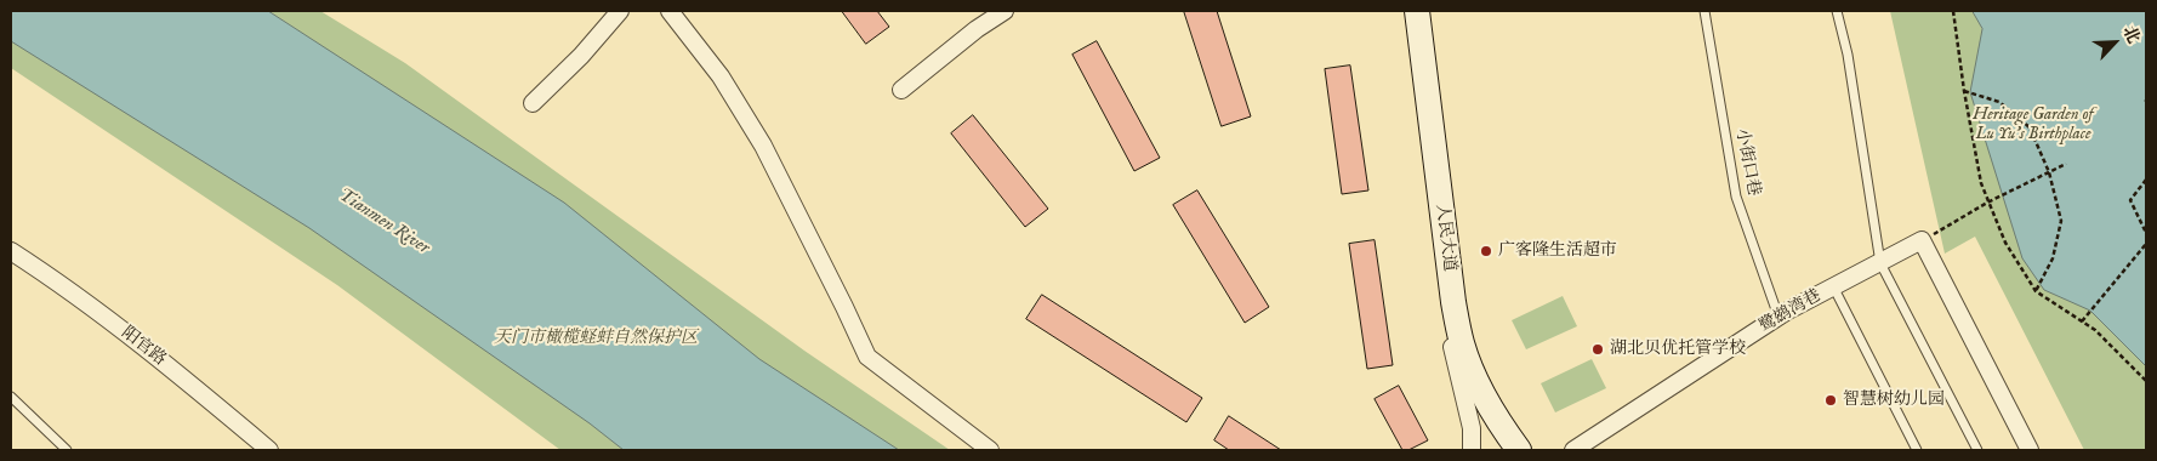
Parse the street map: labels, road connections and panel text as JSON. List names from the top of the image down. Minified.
{"streets":{"main road":["人民大道"],"street":["鹭鹚湾巷","阳官路"],"lane":["小街口巷"]},"crossings":[["小街口巷","鹭鹚湾巷"]],"water":["Tianmen River"],"parks":["Heritage Garden of Lu Yu’s Birthplace","天门市橄榄蛏蚌自然保护区"],"places":["广客隆生活超市","湖北贝优托管学校","智慧树幼儿园"],"north":"top right"}
